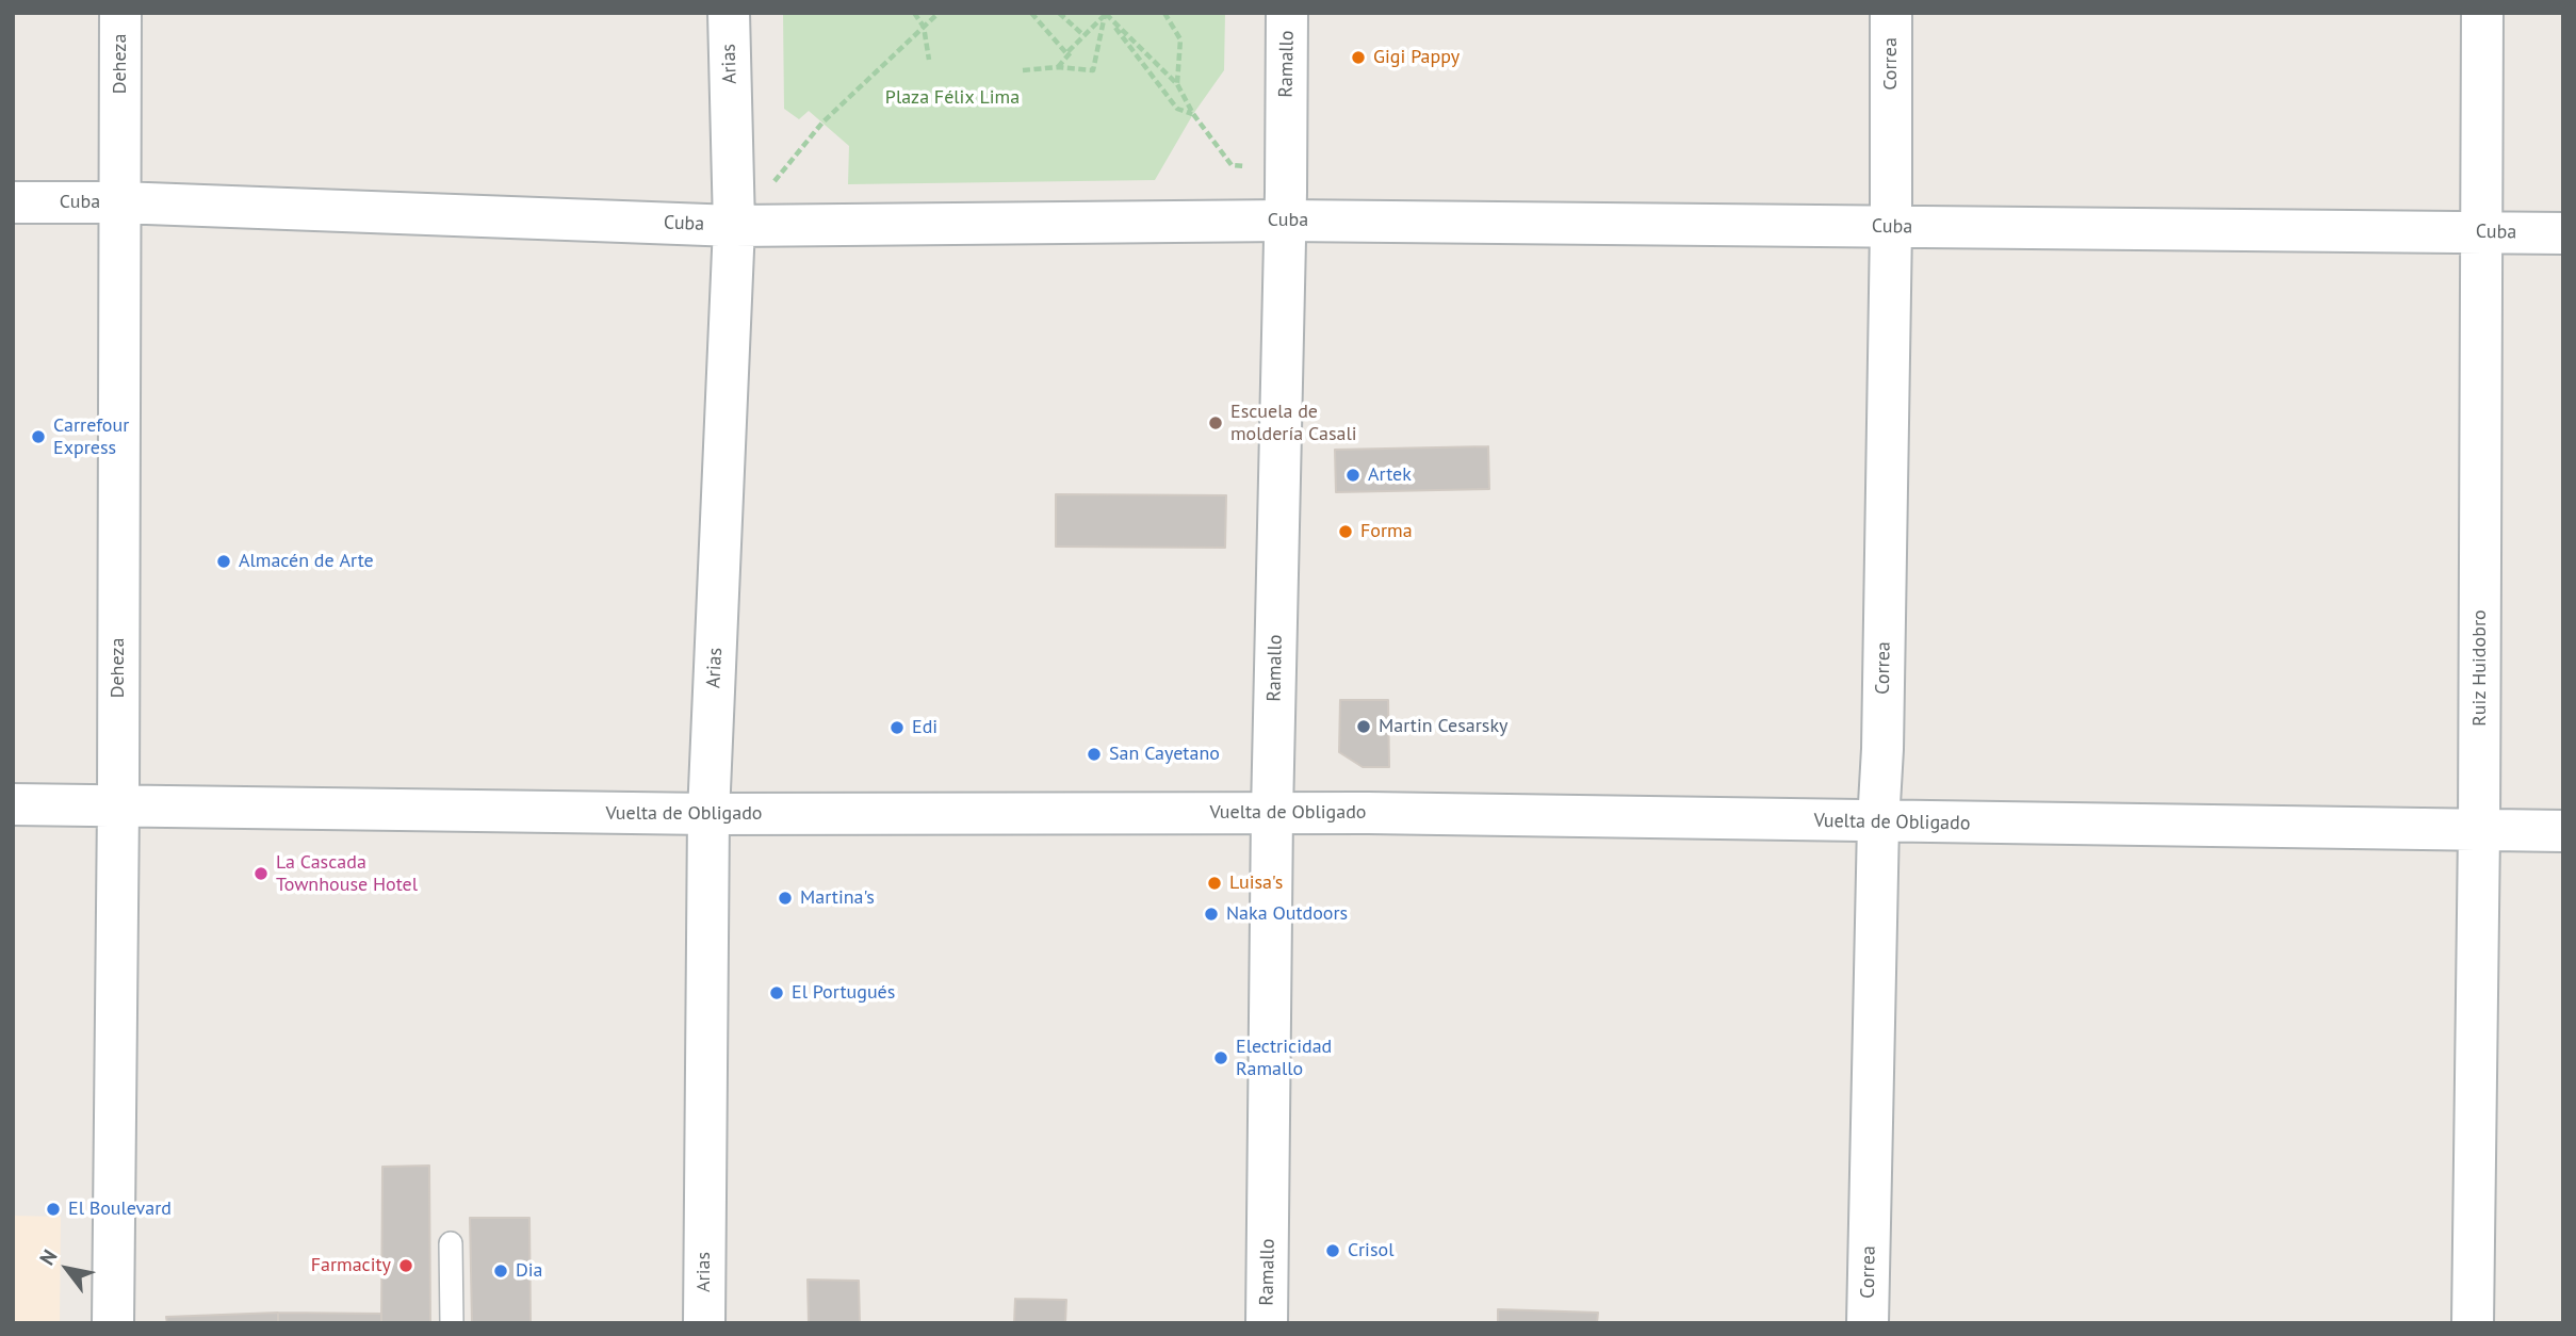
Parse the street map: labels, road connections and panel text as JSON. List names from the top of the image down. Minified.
{"streets":{"street":["Deheza","Arias","Ramallo","Correa","Cuba","Ruiz Huidobro","Vuelta de Obligado"]},"crossings":[["Deheza","Cuba"],["Deheza","Vuelta de Obligado"],["Arias","Cuba"],["Arias","Vuelta de Obligado"],["Ramallo","Cuba"],["Ramallo","Vuelta de Obligado"],["Correa","Cuba"],["Correa","Vuelta de Obligado"],["Cuba","Ruiz Huidobro"],["Ruiz Huidobro","Vuelta de Obligado"]],"parks":["Plaza Félix Lima"],"places":["Gigi Pappy","Escuela de moldería Casali","Carrefour Express","Artek","Forma","Almacén de Arte","Martin Cesarsky","Edi","San Cayetano","La Cascada Townhouse Hotel","Luisa's","Martina's","Naka Outdoors","El Portugués","Electricidad Ramallo","El Boulevard","Crisol","Farmacity","Dia"],"north":"top left"}
